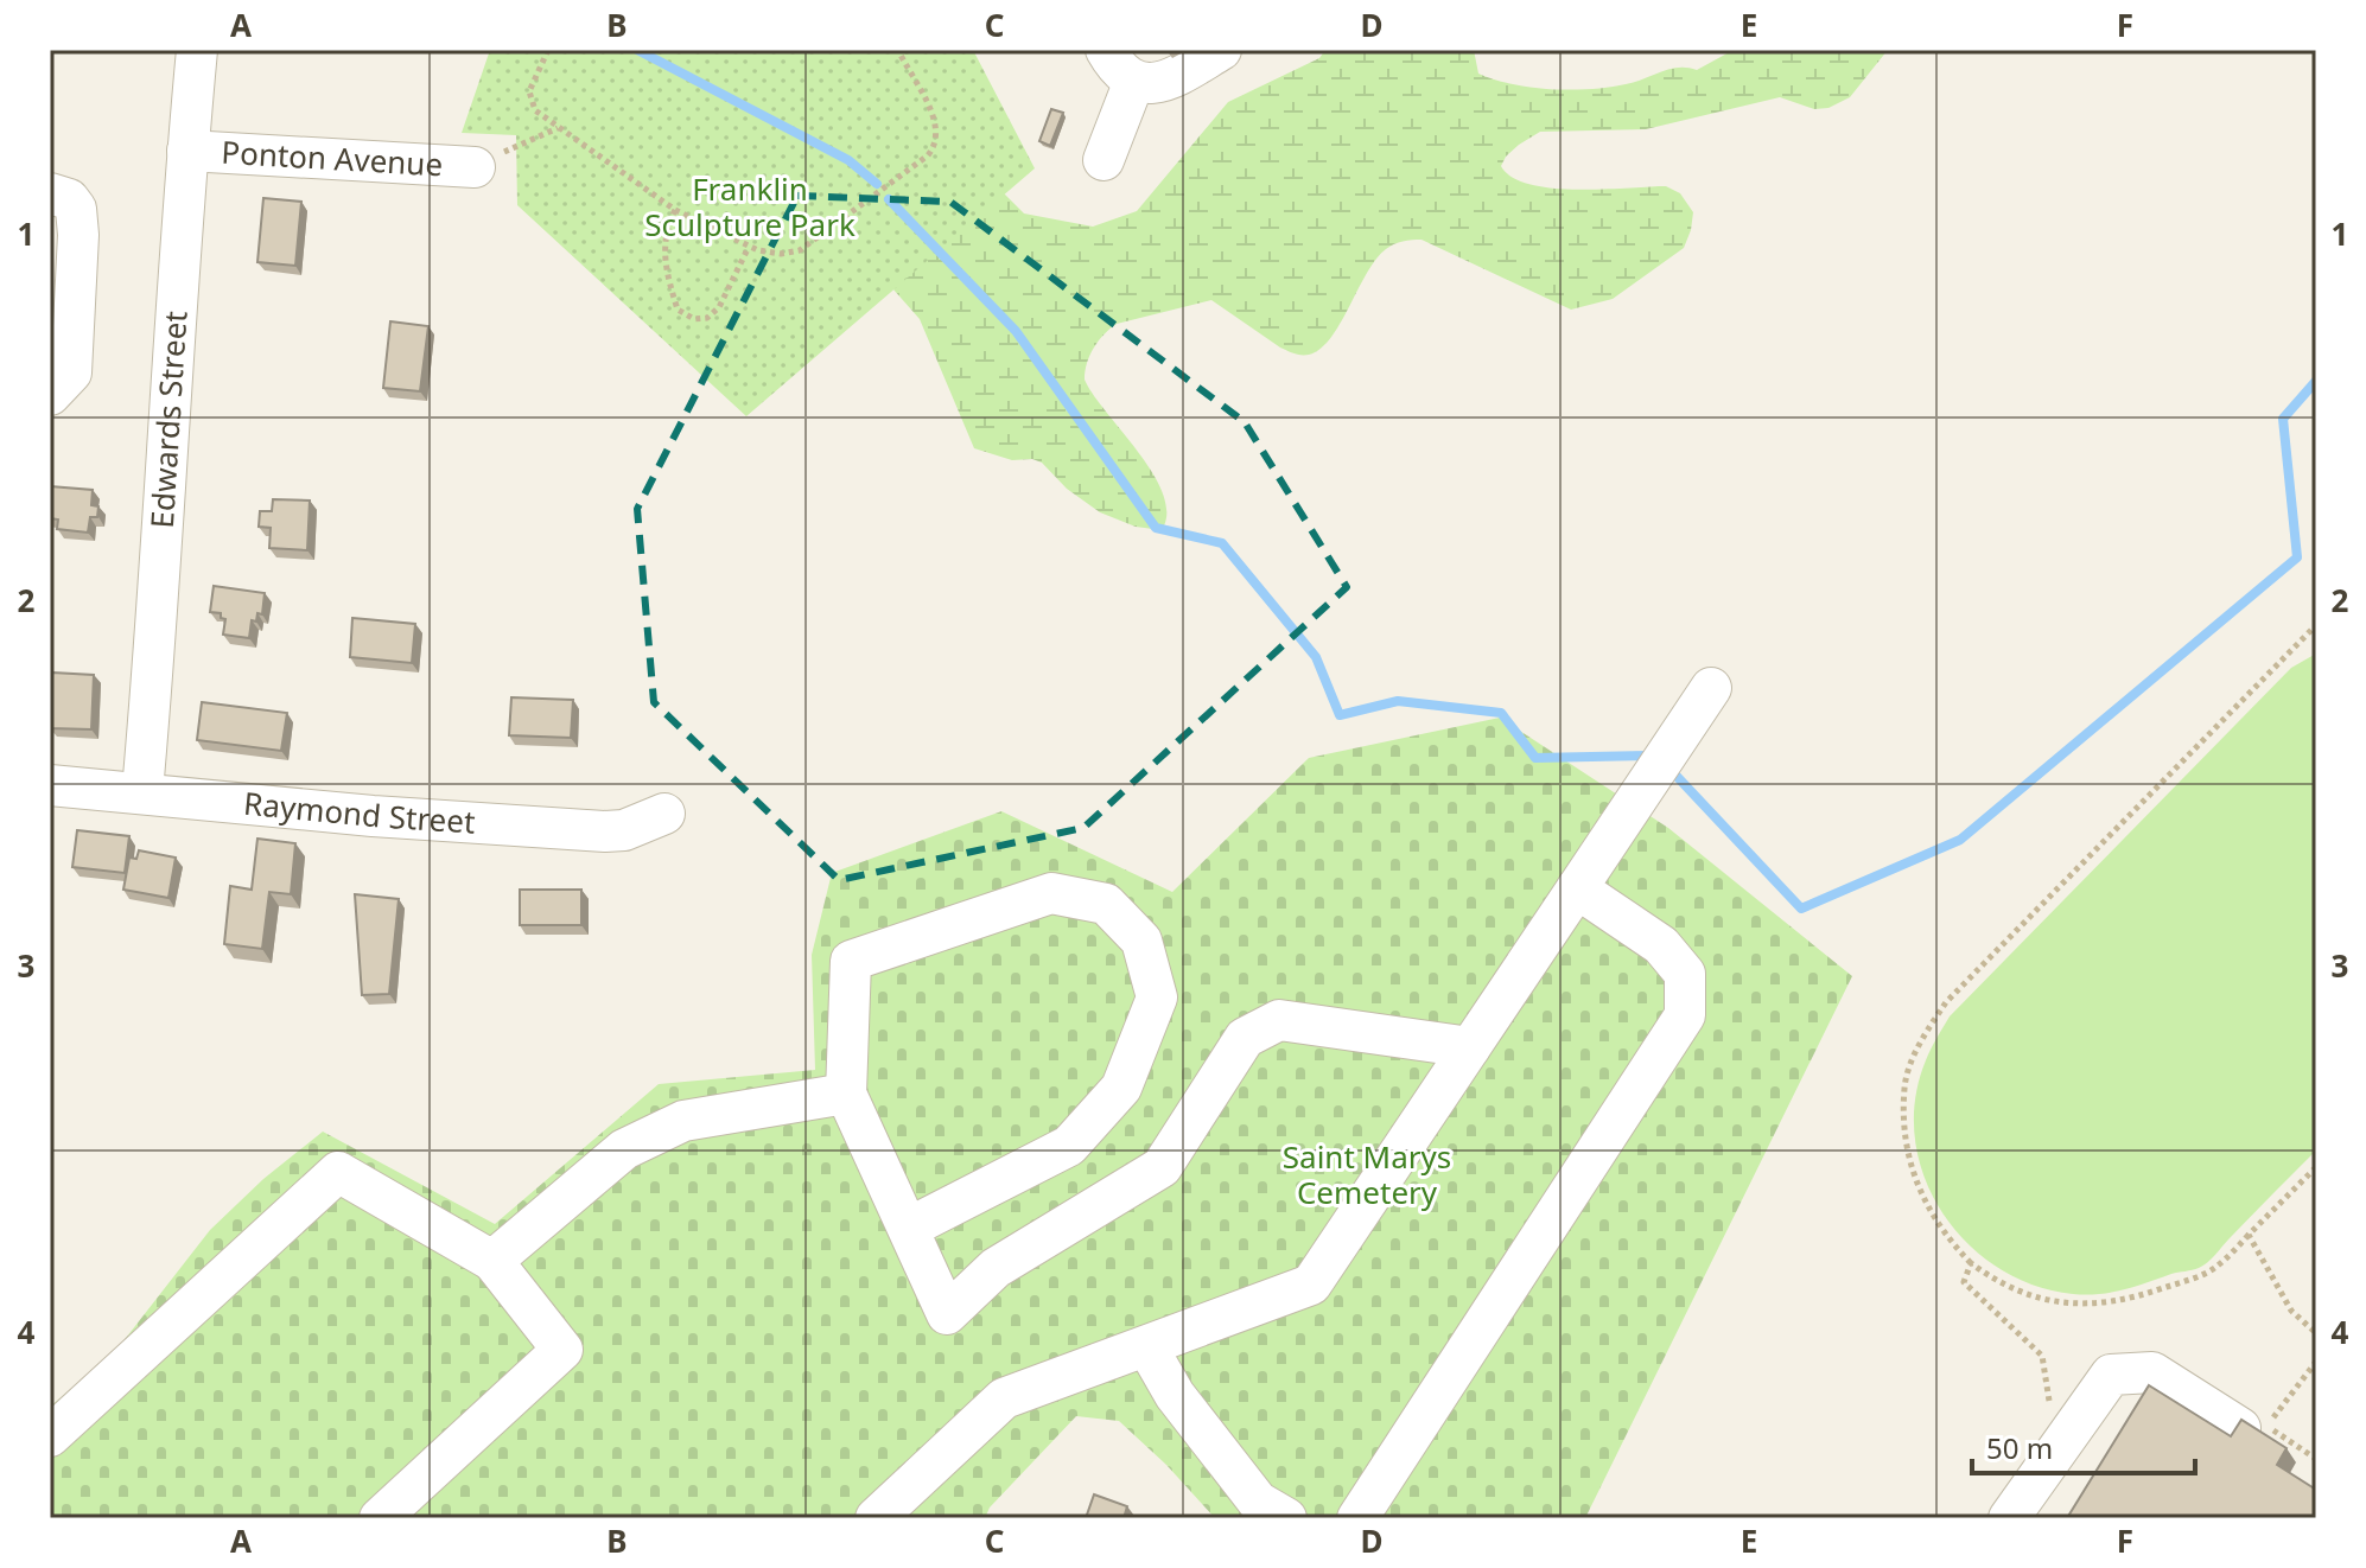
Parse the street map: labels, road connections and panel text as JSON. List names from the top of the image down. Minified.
{"streets":{"street":["Ponton Avenue","Edwards Street","Raymond Street"]},"crossings":[["Ponton Avenue","Edwards Street"],["Edwards Street","Raymond Street"]],"parks":["Franklin Sculpture Park","Saint Marys Cemetery"],"scale_bar":"50 m","grid":{"columns":["A","B","C","D","E","F"],"rows":["1","2","3","4"]}}
